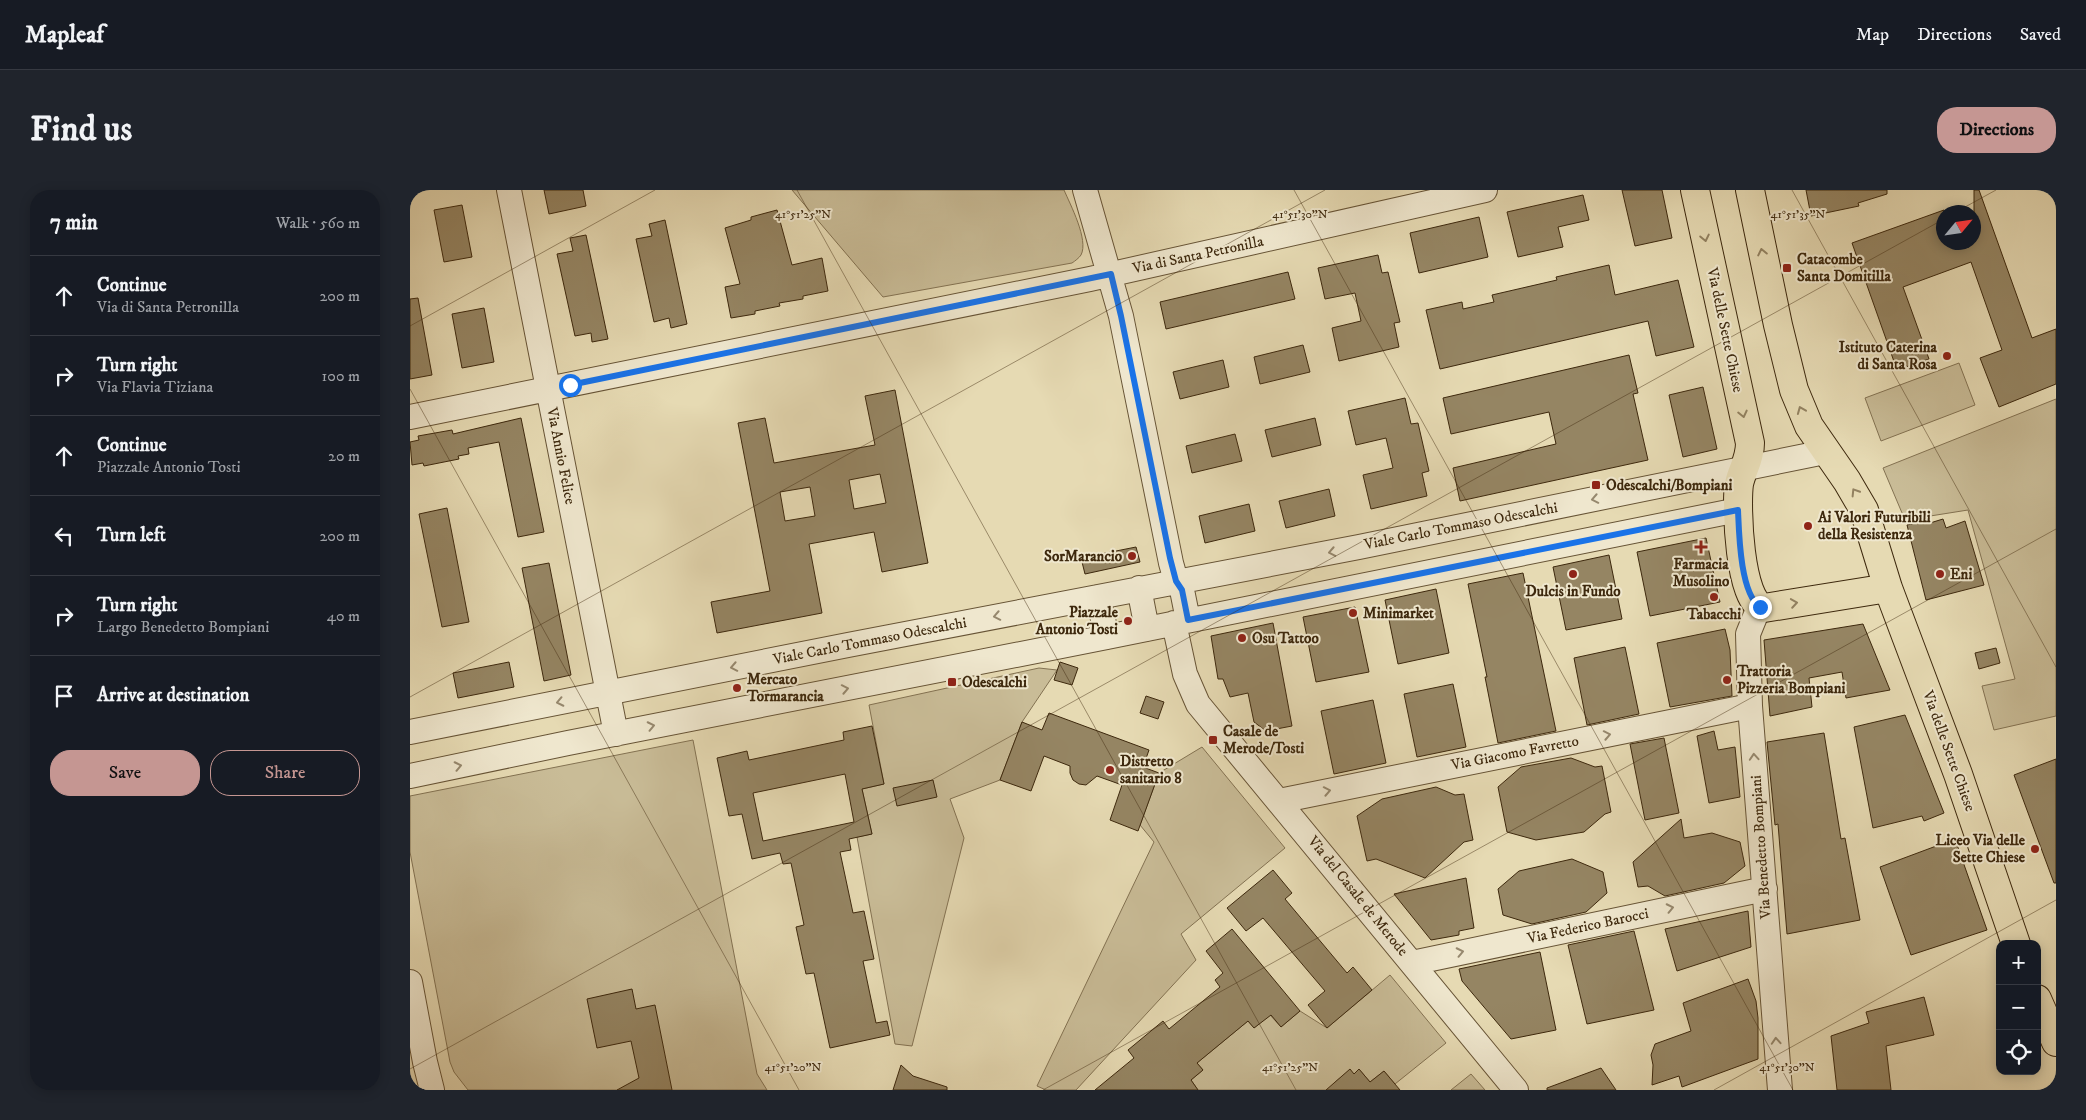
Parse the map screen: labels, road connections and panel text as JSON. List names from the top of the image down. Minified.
{"streets":{"main road":["Via delle Sette Chiese"],"street":["Via di Santa Petronilla","Via Annio Felice","Viale Carlo Tommaso Odescalchi","Via Giacomo Favretto","Via Benedetto Bompiani","Via del Casale de Merode","Via Federico Barocci"]},"crossings":[["Via di Santa Petronilla","Via Annio Felice"],["Via delle Sette Chiese","Viale Carlo Tommaso Odescalchi"],["Via delle Sette Chiese","Via Benedetto Bompiani"],["Via Annio Felice","Viale Carlo Tommaso Odescalchi"],["Via Giacomo Favretto","Via Benedetto Bompiani"],["Via Giacomo Favretto","Via del Casale de Merode"],["Via Benedetto Bompiani","Via Federico Barocci"],["Via del Casale de Merode","Via Federico Barocci"]],"one_way":["Via Benedetto Bompiani","Via Federico Barocci"],"places":{"transit":["Catacombe Santa Domitilla","Odescalchi/Bompiani","Odescalchi","Casale de Merode/Tosti"],"other":["Istituto Caterina di Santa Rosa","Ai Valori Futuribili della Resistenza","SorMarancio","Dulcis in Fundo","Eni","Tabacchi","Minimarket","Piazzale Antonio Tosti","Osu Tattoo","Trattoria Pizzeria Bompiani","Mercato Tormarancia","Distretto sanitario 8","Liceo Via delle Sette Chiese"],"health":["Farmacia Musolino"]},"north":"top right","page":{"header":"Mapleaf","nav":["Map","Directions","Saved"],"buttons":["Directions",["Save","Share"]],"title":"Find us","heading":["7 min","Walk · 560 m"],"list":[["Continue","Via di Santa Petronilla","200 m"],["Turn right","Via Flavia Tiziana","100 m"],["Continue","Piazzale Antonio Tosti","20 m"],["Turn left","200 m"],["Turn right","Largo Benedetto Bompiani","40 m"],"Arrive at destination"],"map_buttons":["+","−"]},"coordinates":["41°51'25\"N","41°51'30\"N","41°51'35\"N","41°51'20\"N"]}
